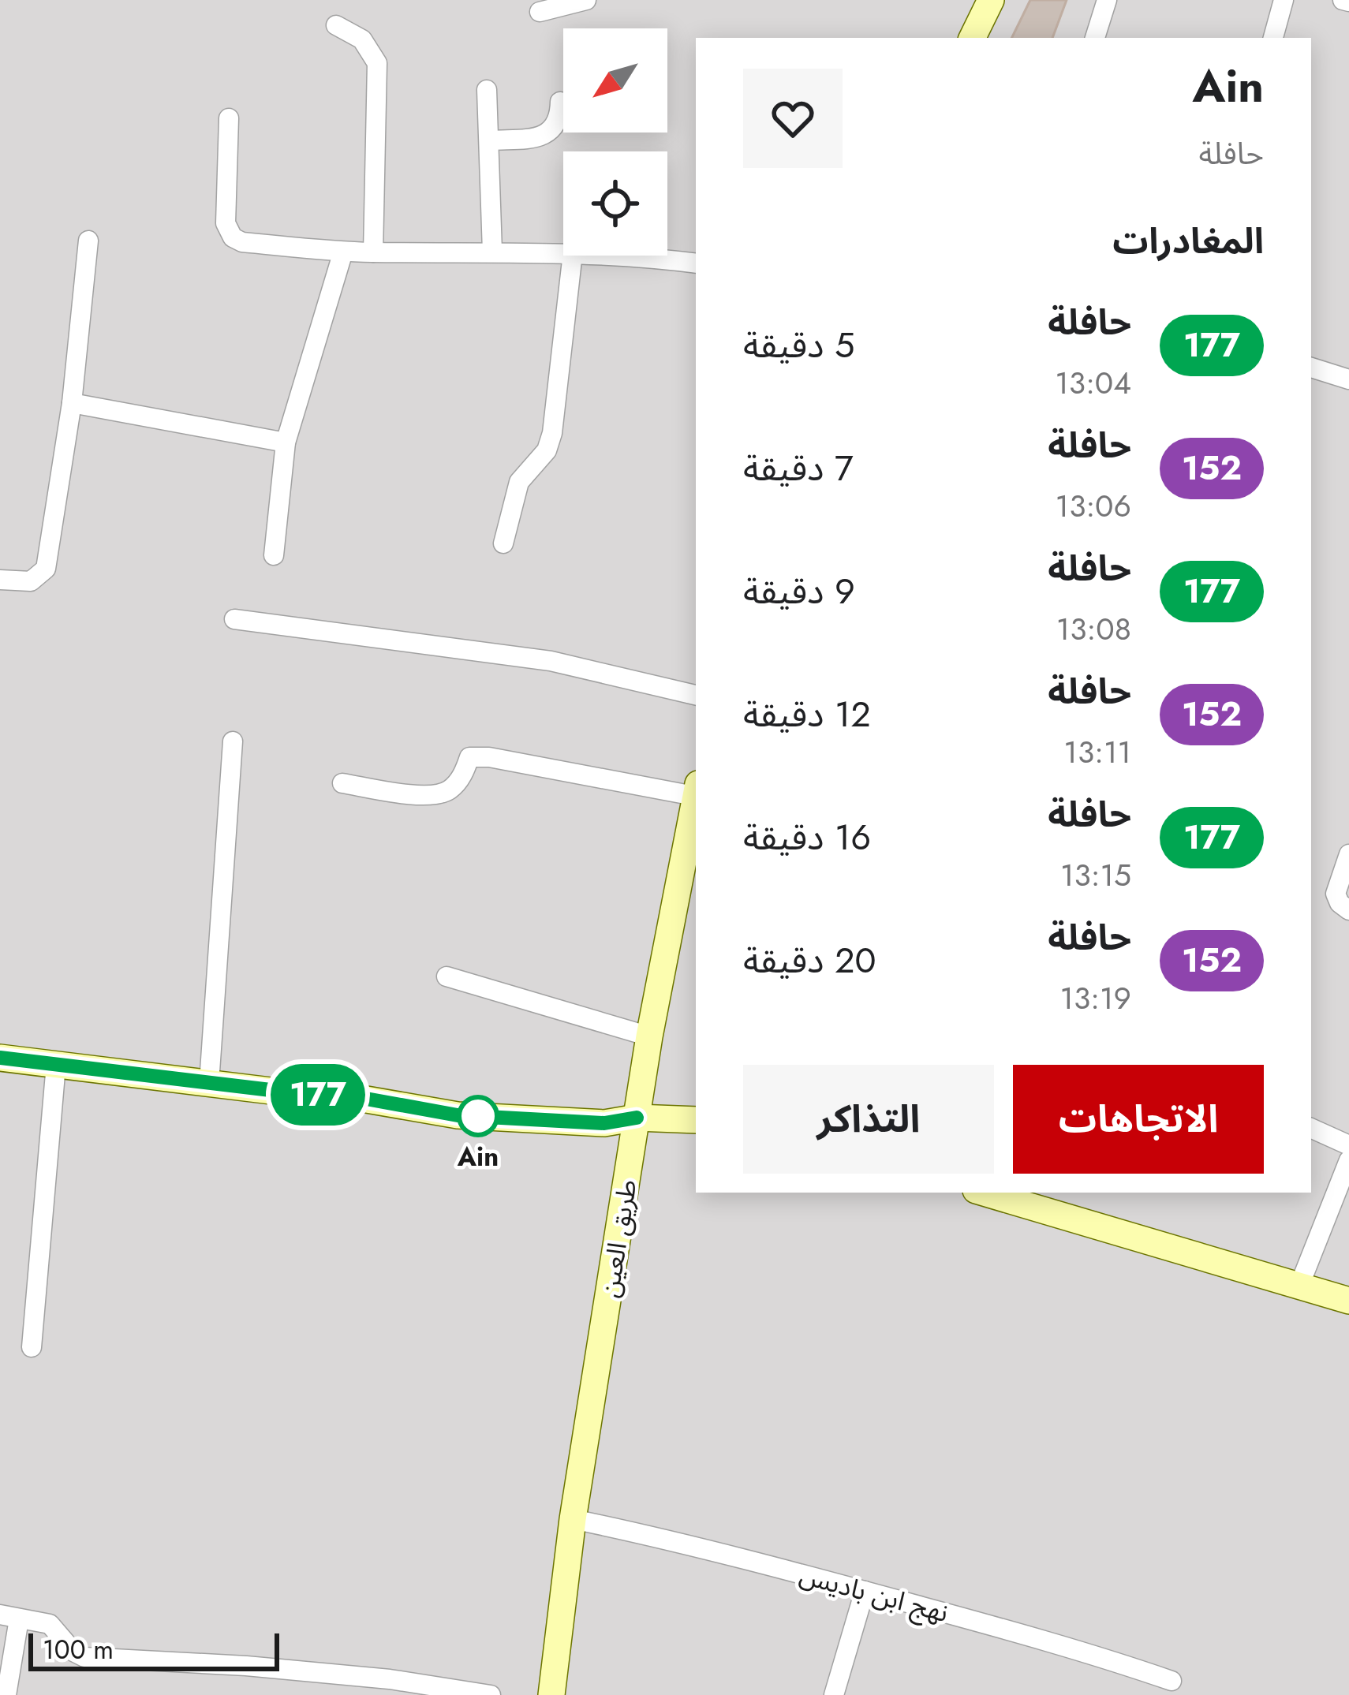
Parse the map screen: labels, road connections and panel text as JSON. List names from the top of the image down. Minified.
{"streets":{"street":["طريق العين","نهج ابن باديس"]},"crossings":[["طريق العين","نهج ابن باديس"]],"places":["Ain"],"lines":["bus line 177"],"scale_bar":"100 m","north":"bottom left","page":{"on_map":"177","heading":[["Ain","حافلة"],"المغادرات"],"list":[{"mark":"177","name":"حافلة","note":"13:04","value":"5 دقيقة"},{"mark":"152","name":"حافلة","note":"13:06","value":"7 دقيقة"},{"mark":"177","name":"حافلة","note":"13:08","value":"9 دقيقة"},{"mark":"152","name":"حافلة","note":"13:11","value":"12 دقيقة"},{"mark":"177","name":"حافلة","note":"13:15","value":"16 دقيقة"},{"mark":"152","name":"حافلة","note":"13:19","value":"20 دقيقة"}],"buttons":["الاتجاهات","التذاكر"],"scale":"100 m"}}
